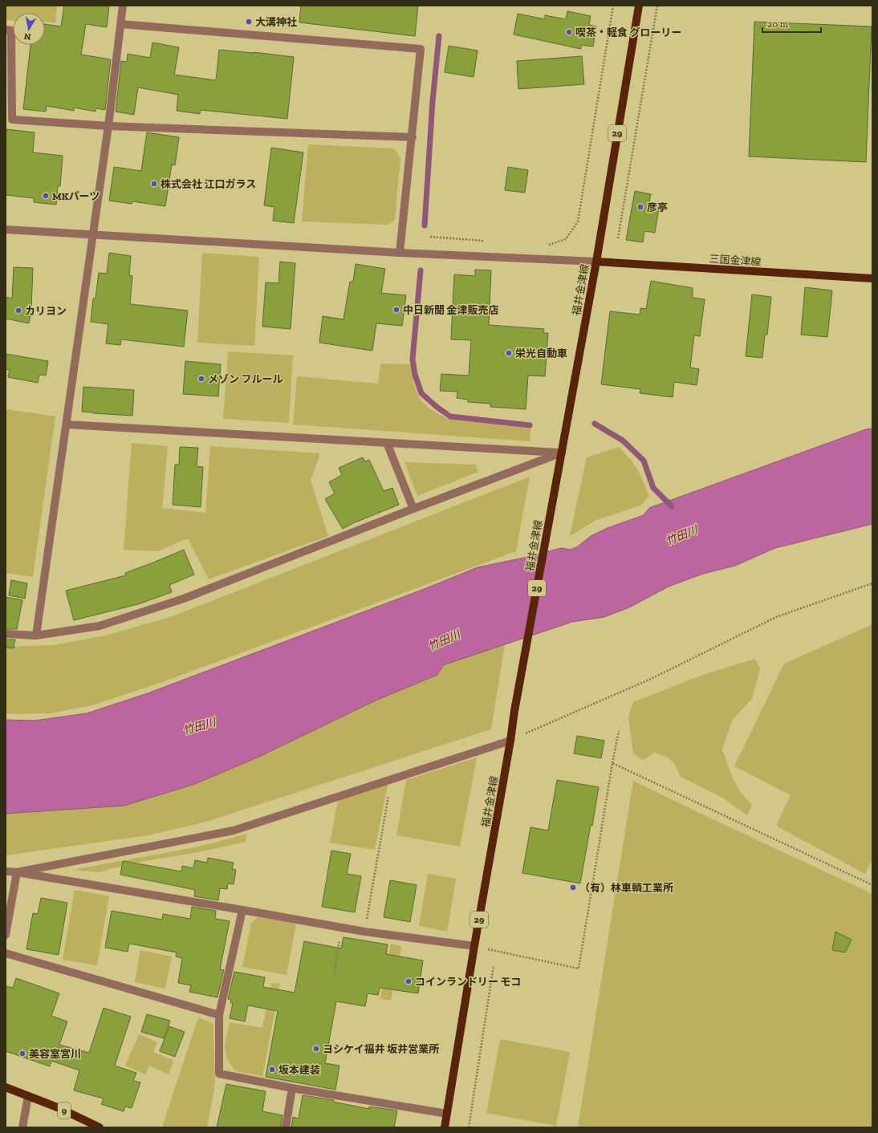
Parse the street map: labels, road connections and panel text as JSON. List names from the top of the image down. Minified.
{"streets":{"main road":["29","三国金津線","福井金津線","9"]},"crossings":[["三国金津線","福井金津線"]],"water":["竹田川"],"places":["大溝神社","喫茶・軽食 グローリー","株式会社 江口ガラス","MKパーツ","彦亭","中日新聞 金津販売店","カリヨン","栄光自動車","メゾン フルール","（有）林車輌工業所","コインランドリー モコ","ヨシケイ福井 坂井営業所","美容室宮川","坂本建装"],"scale_bar":"20 m","north":"bottom"}
